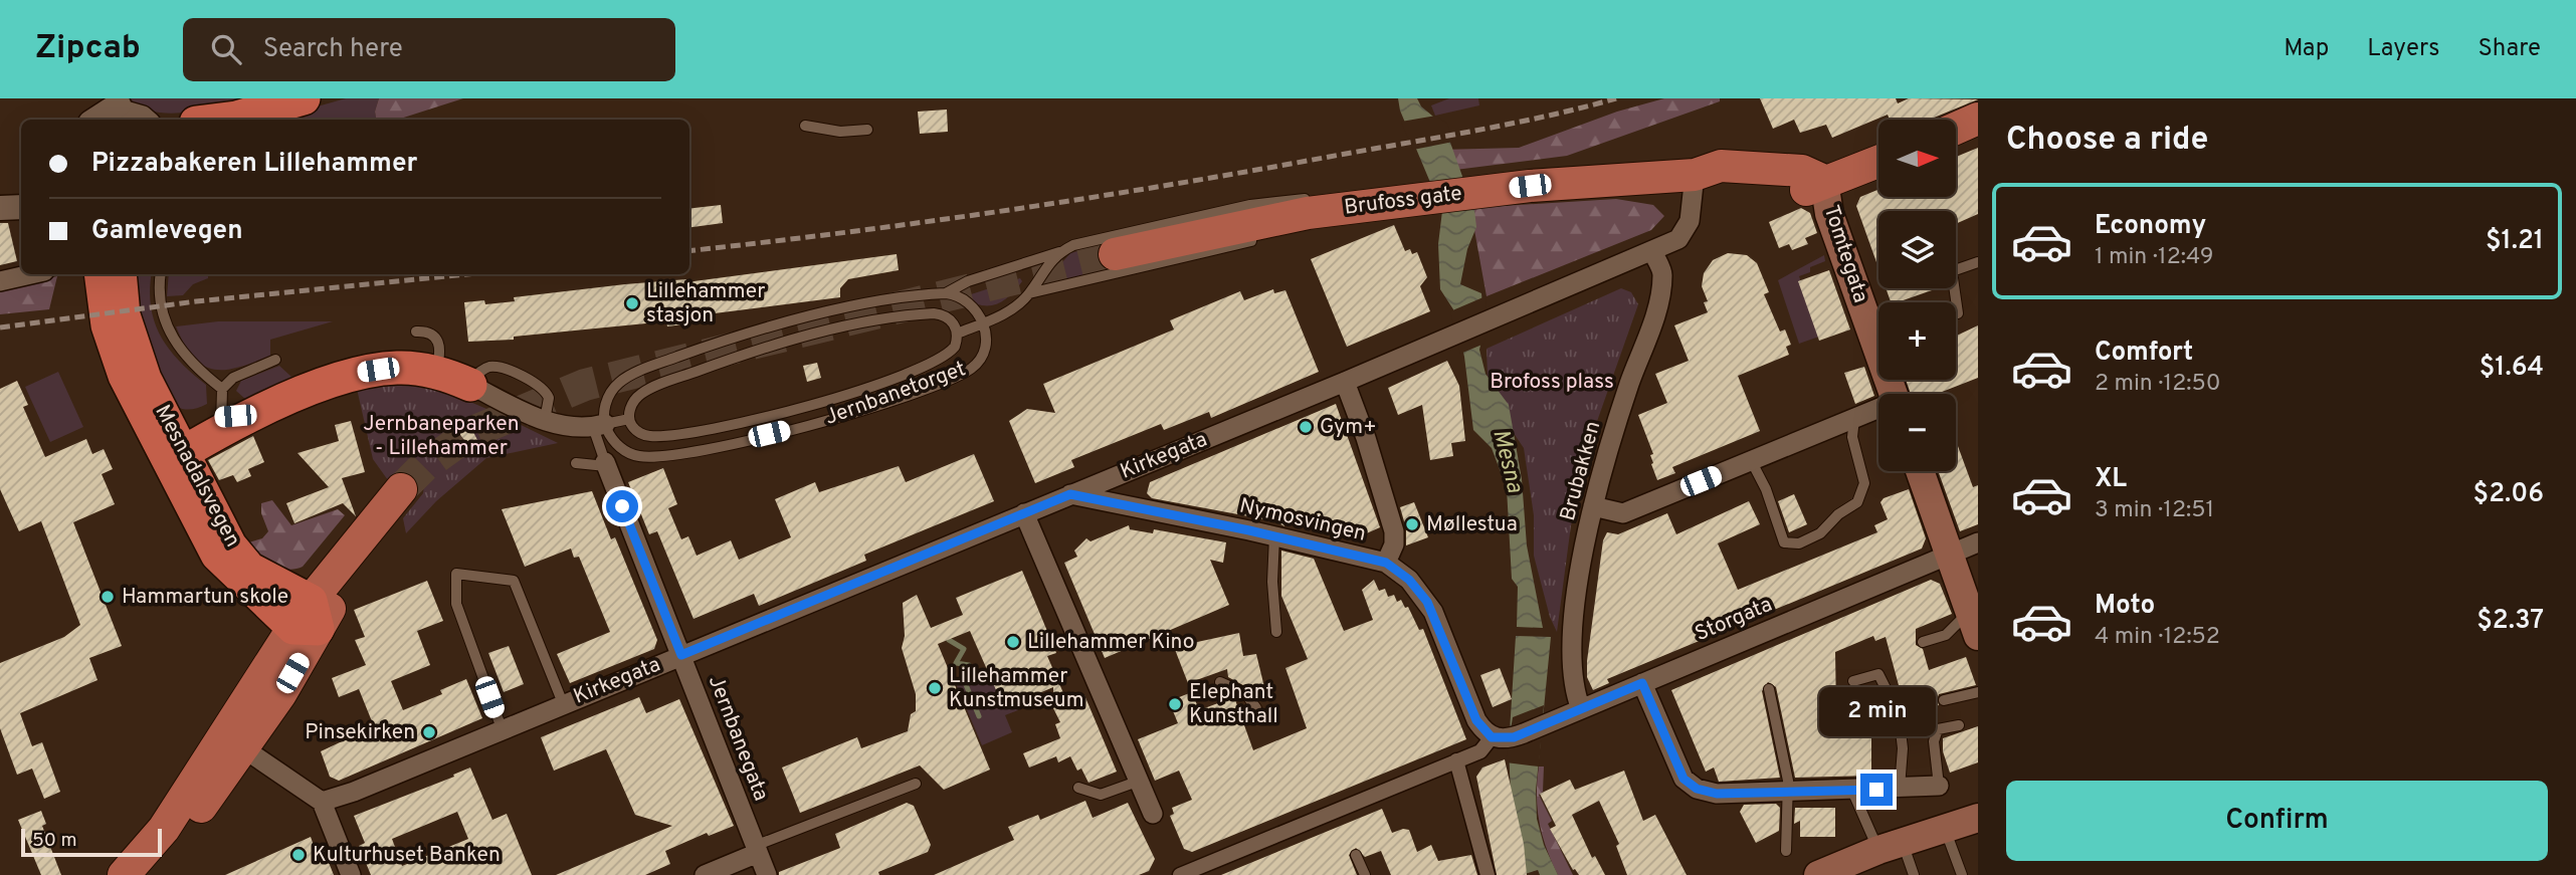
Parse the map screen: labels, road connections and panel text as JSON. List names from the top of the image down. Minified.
{"streets":{"highway":["Mesnadalsvegen"],"main road":["Brufoss gate","Tomtegata"],"street":["Kirkegata","Brubakken","Nymosvingen","Storgata","Jernbanegata"],"lane":["Jernbanetorget"]},"crossings":[["Brufoss gate","Tomtegata"],["Brufoss gate","Kirkegata"],["Kirkegata","Brubakken"],["Kirkegata","Nymosvingen"],["Kirkegata","Jernbanegata"],["Brubakken","Storgata"],["Nymosvingen","Storgata"]],"water":["Mesna"],"parks":["Brofoss plass","Jernbaneparken - Lillehammer"],"places":["Lillehammer stasjon","Gym+","Møllestua","Hammartun skole","Lillehammer Kino","Lillehammer Kunstmuseum","Elephant Kunsthall","Pinsekirken","Kulturhuset Banken"],"scale_bar":"50 m","north":"right","page":{"header":"Zipcab","search":"Search here","nav":["Map","Layers","Share"],"heading":"Choose a ride","map_buttons":["+","−"],"banner":["Pizzabakeren Lillehammer","Gamlevegen"],"list":[{"name":"Economy","note":"1 min · 12:49","value":"$1.21"},{"name":"Comfort","note":"2 min · 12:50","value":"$1.64"},{"name":"XL","note":"3 min · 12:51","value":"$2.06"},{"name":"Moto","note":"4 min · 12:52","value":"$2.37"}],"bubble":"2 min","buttons":"Confirm","scale":"50 m"}}
